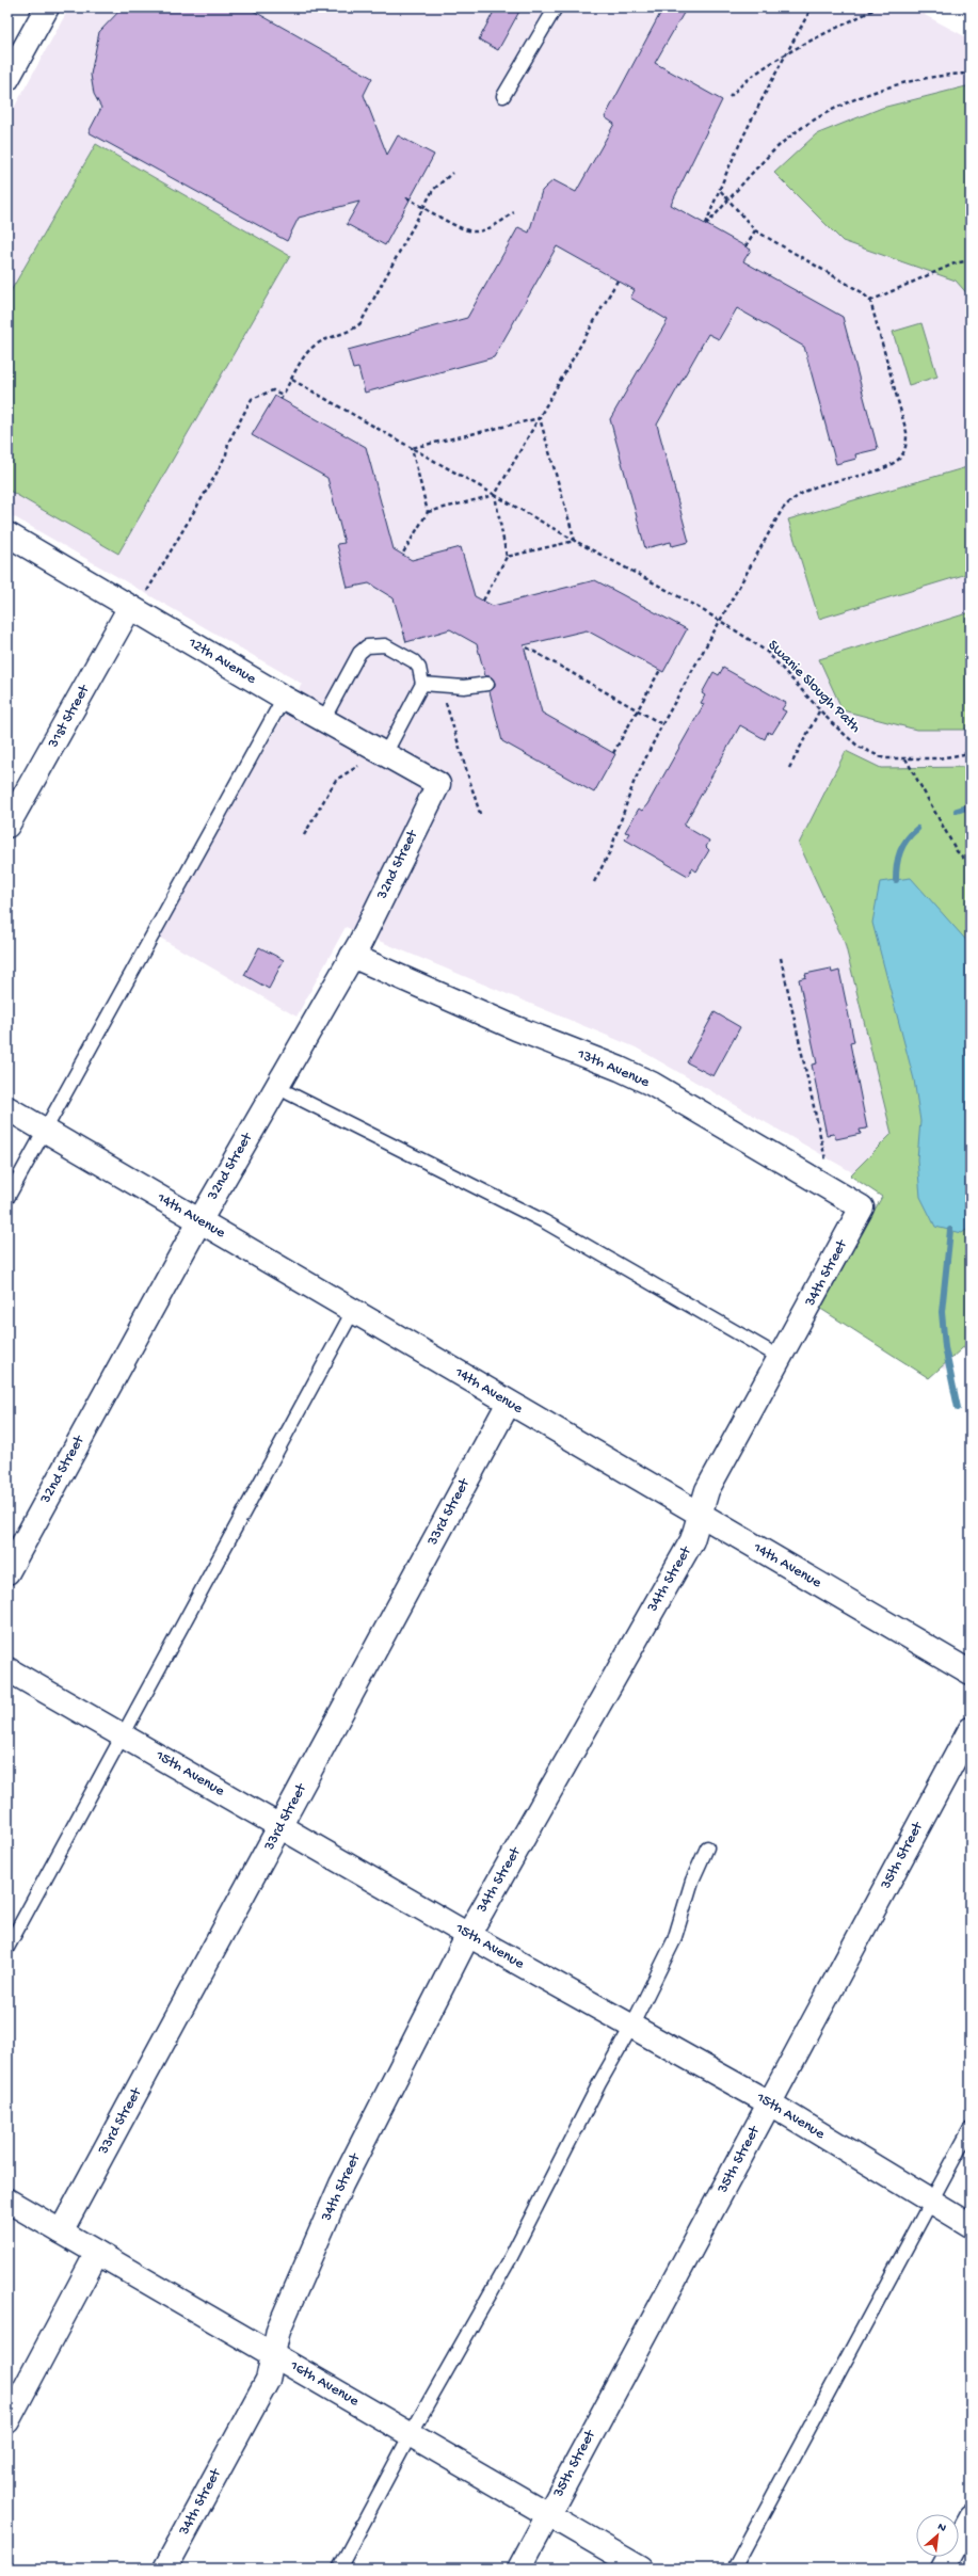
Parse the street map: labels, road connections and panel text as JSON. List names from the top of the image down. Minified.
{"streets":{"street":["12th Avenue","31st Street","32nd Street","13th Avenue","14th Avenue","34th Street","33rd Street","15th Avenue","35th Street","16th Avenue"],"path":["Swanie Slough Path"]},"crossings":[["12th Avenue","31st Street"],["12th Avenue","32nd Street"],["32nd Street","13th Avenue"],["32nd Street","14th Avenue"],["13th Avenue","34th Street"],["14th Avenue","34th Street"],["14th Avenue","33rd Street"],["34th Street","15th Avenue"],["34th Street","16th Avenue"],["33rd Street","15th Avenue"],["33rd Street","16th Avenue"],["15th Avenue","35th Street"],["35th Street","16th Avenue"]],"north":"top right"}
